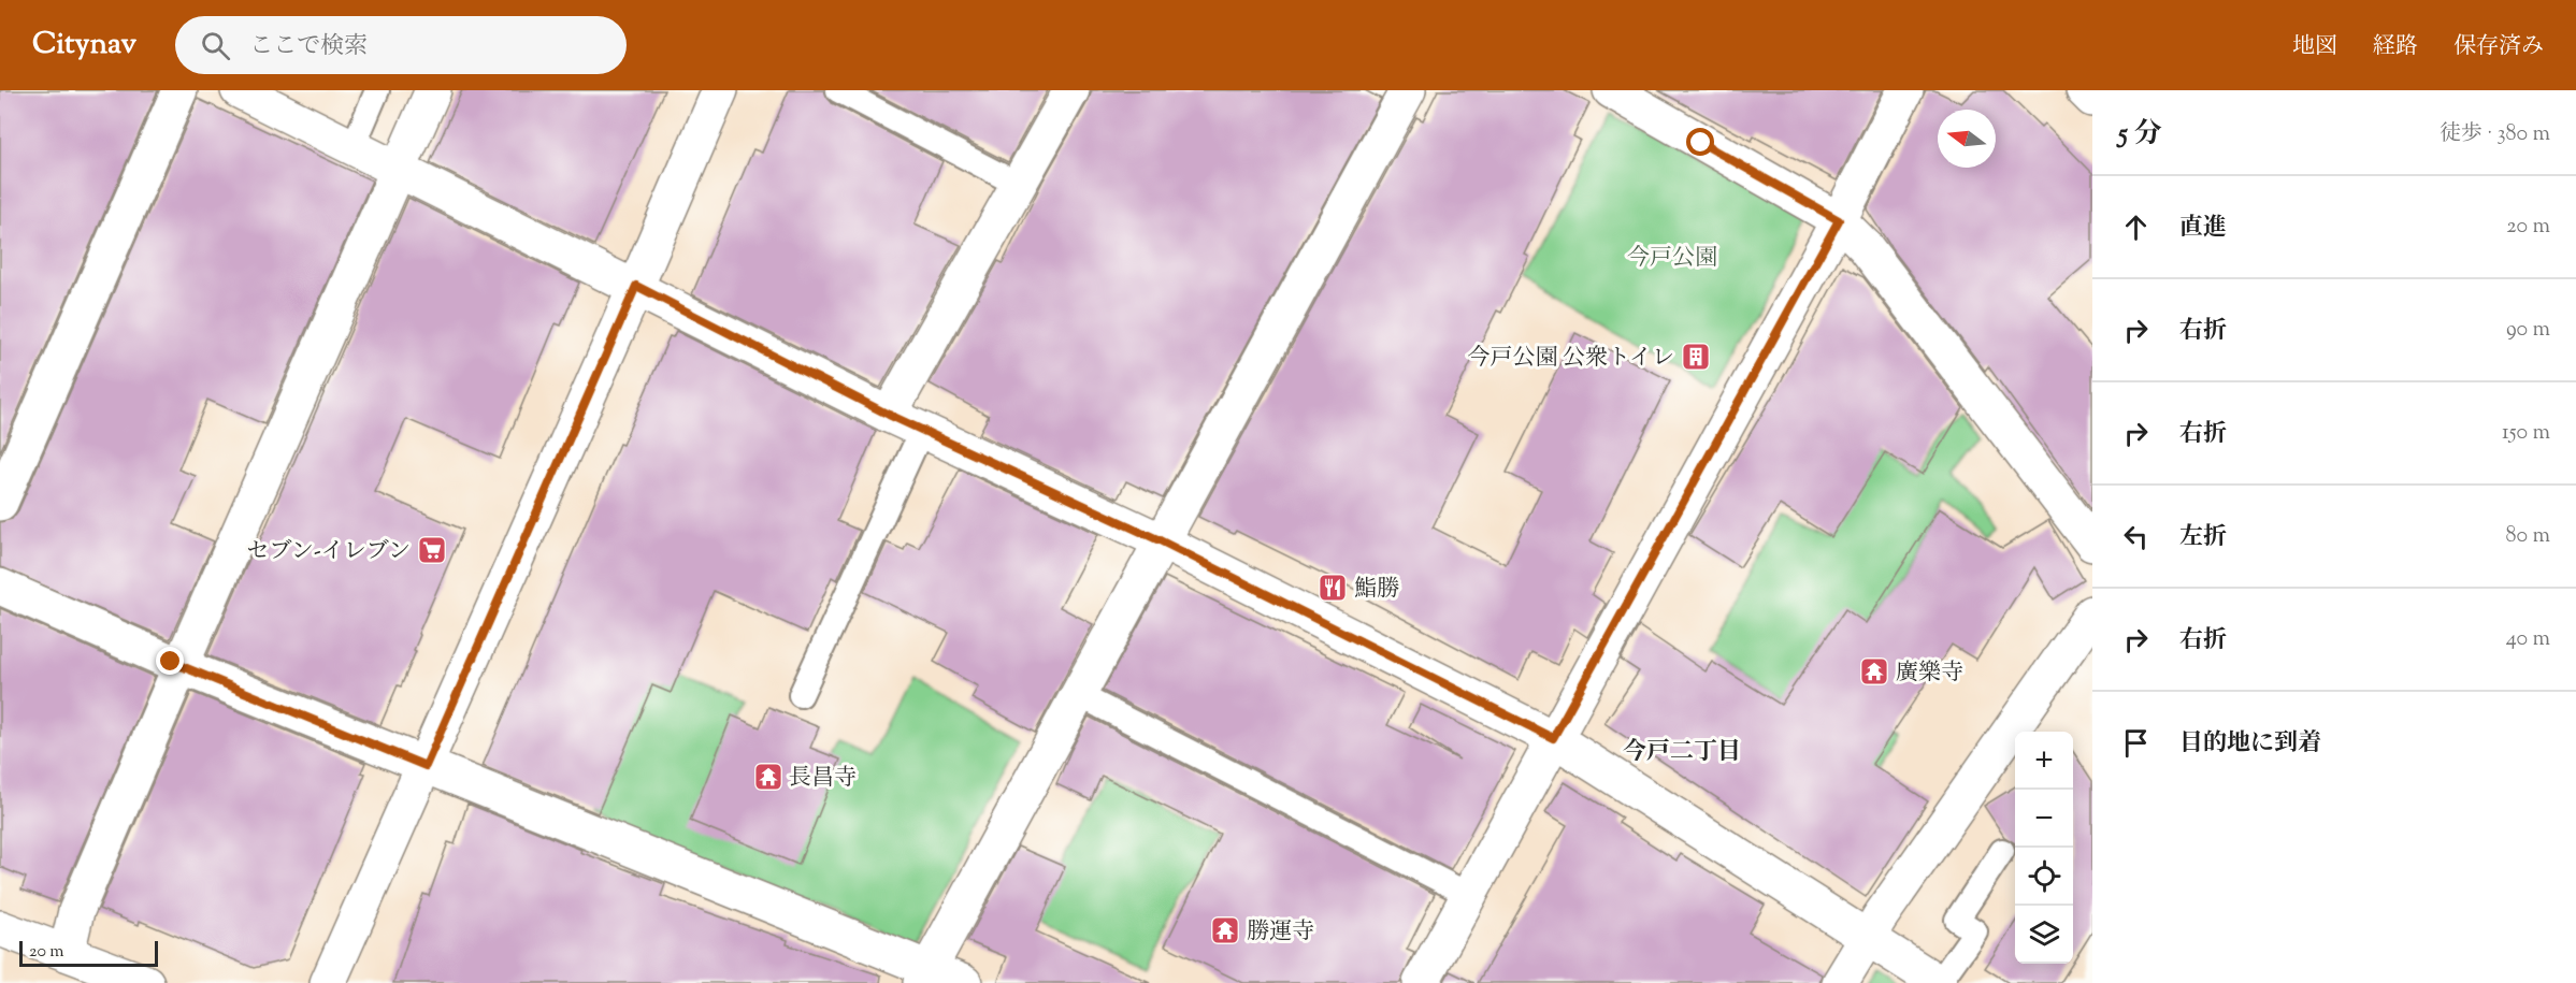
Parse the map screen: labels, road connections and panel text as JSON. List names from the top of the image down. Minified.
{"districts":["今戸二丁目"],"parks":["今戸公園"],"places":{"building":["今戸公園 公衆トイレ"],"supermarket":["セブン-イレブン"],"restaurant":["鮨勝"],"temple":["廣樂寺","長昌寺","勝運寺"]},"scale_bar":"20 m","north":"left","page":{"header":"Citynav","search":"ここで検索","nav":["地図","経路","保存済み"],"heading":["5 分","徒歩 · 380 m"],"list":[["直進","20 m"],["右折","90 m"],["右折","150 m"],["左折","80 m"],["右折","40 m"],"目的地に到着"],"map_buttons":["+","−"],"scale":"20 m"}}
